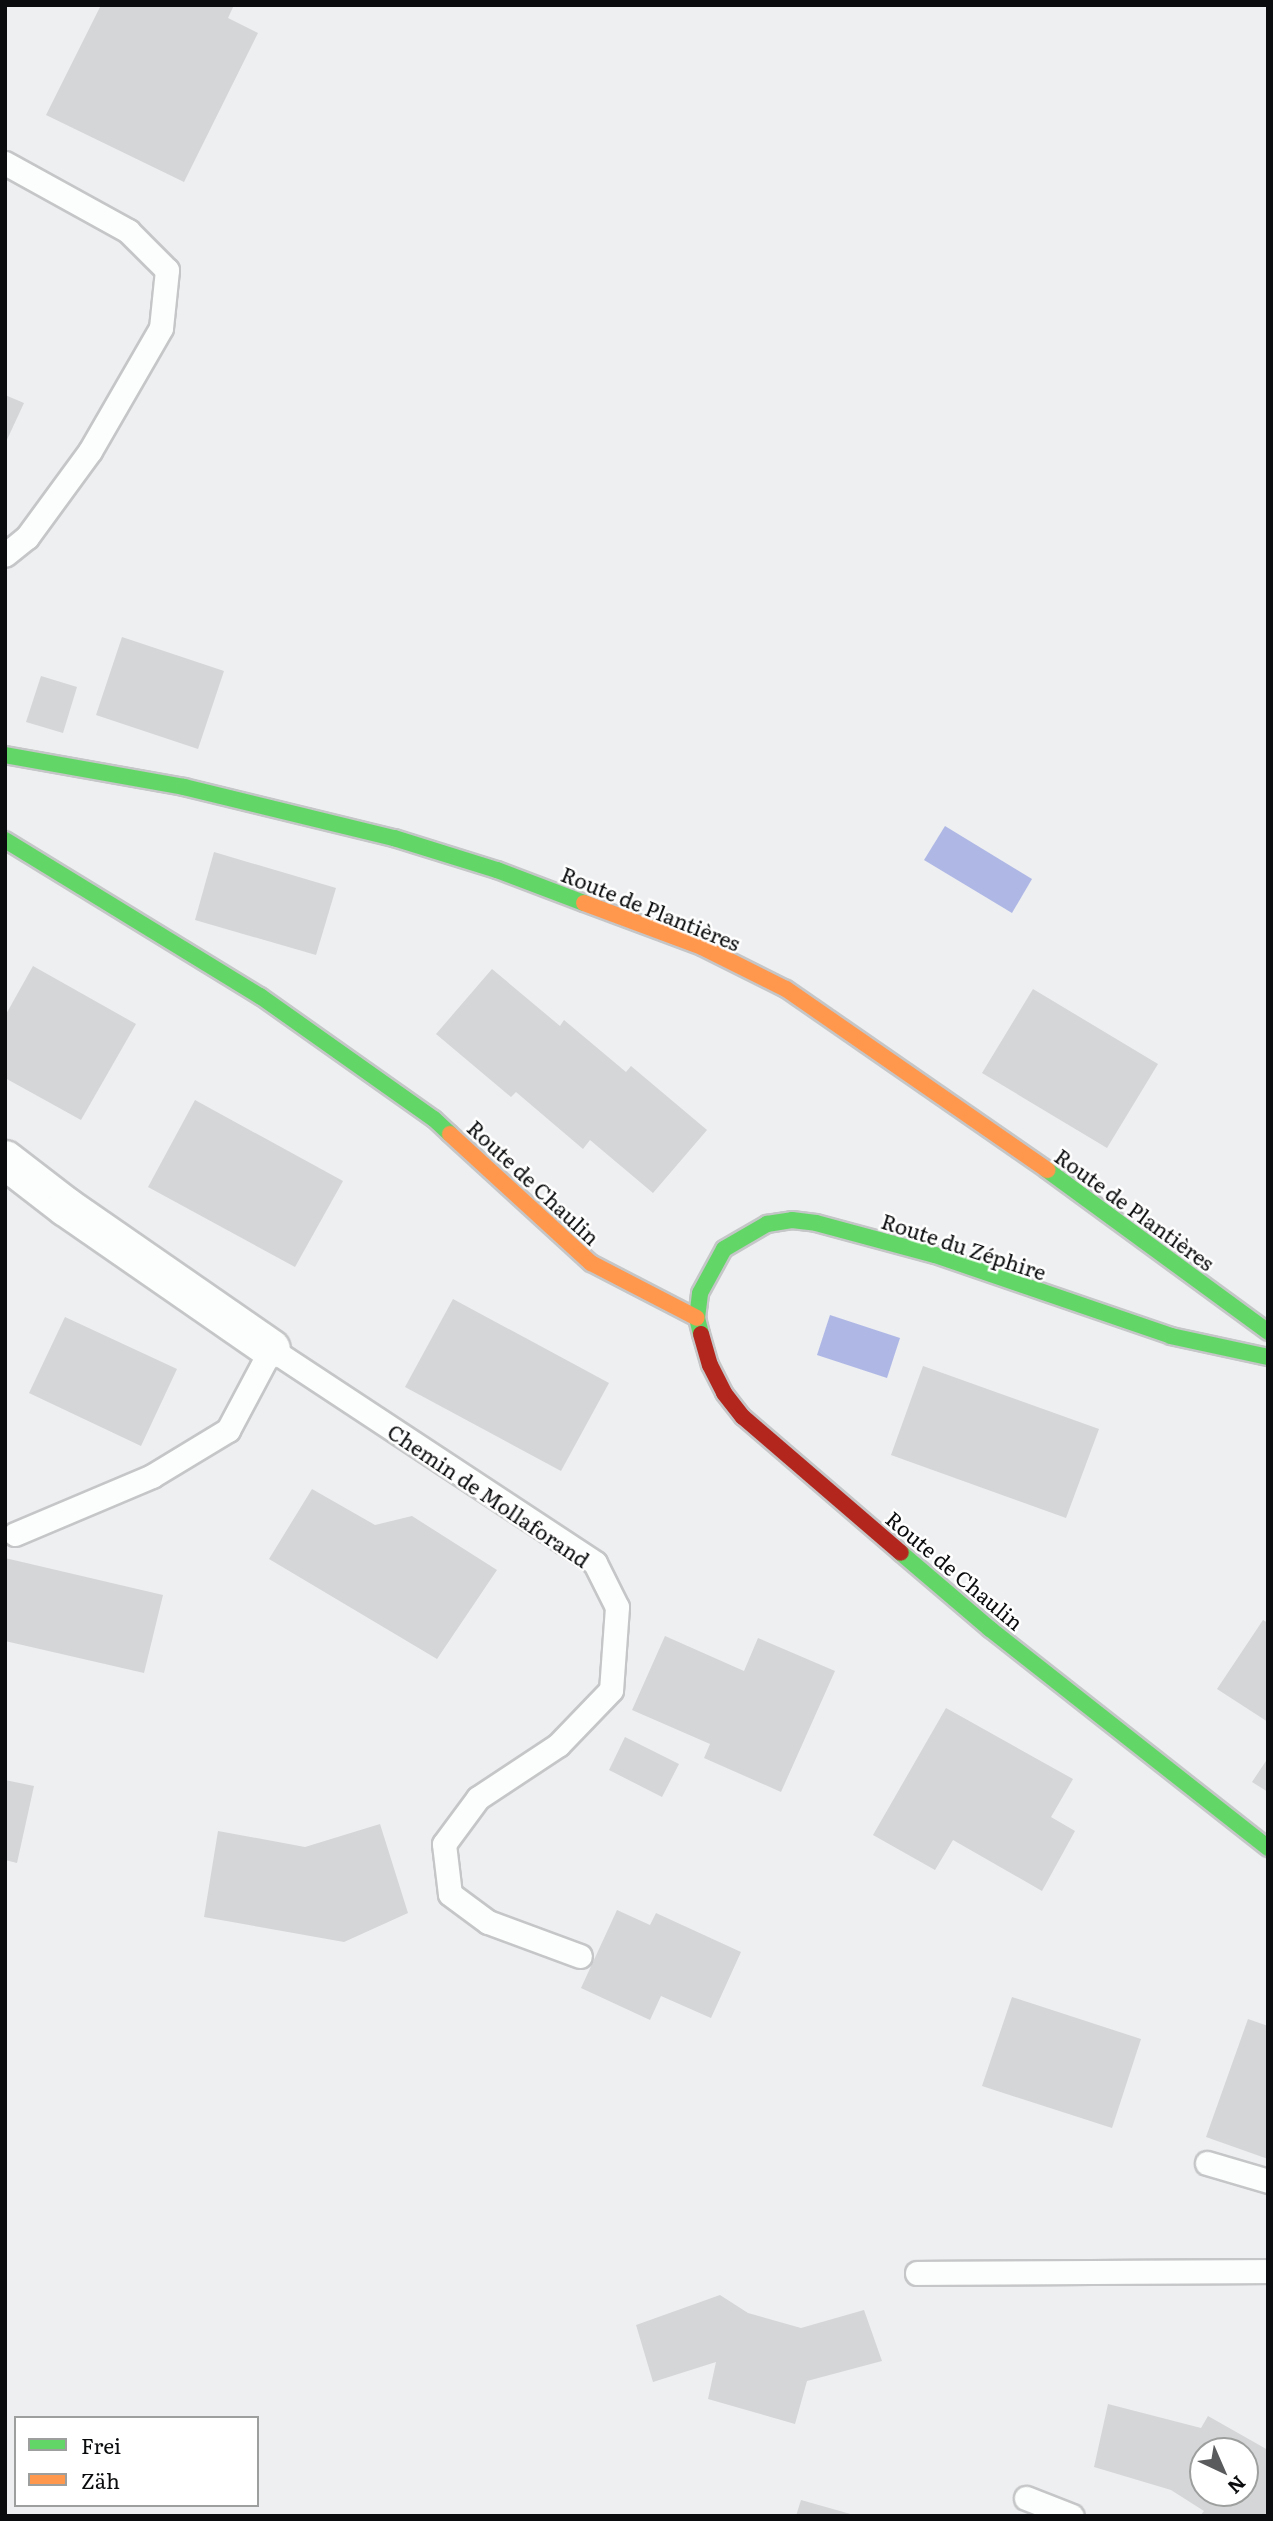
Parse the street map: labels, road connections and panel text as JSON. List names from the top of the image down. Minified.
{"streets":{"street":["Route de Plantières","Route de Chaulin","Route du Zéphire","Chemin de Mollaforand"]},"crossings":[["Route de Chaulin","Route du Zéphire"]],"legend":["Frei","Zäh"],"north":"bottom right"}
